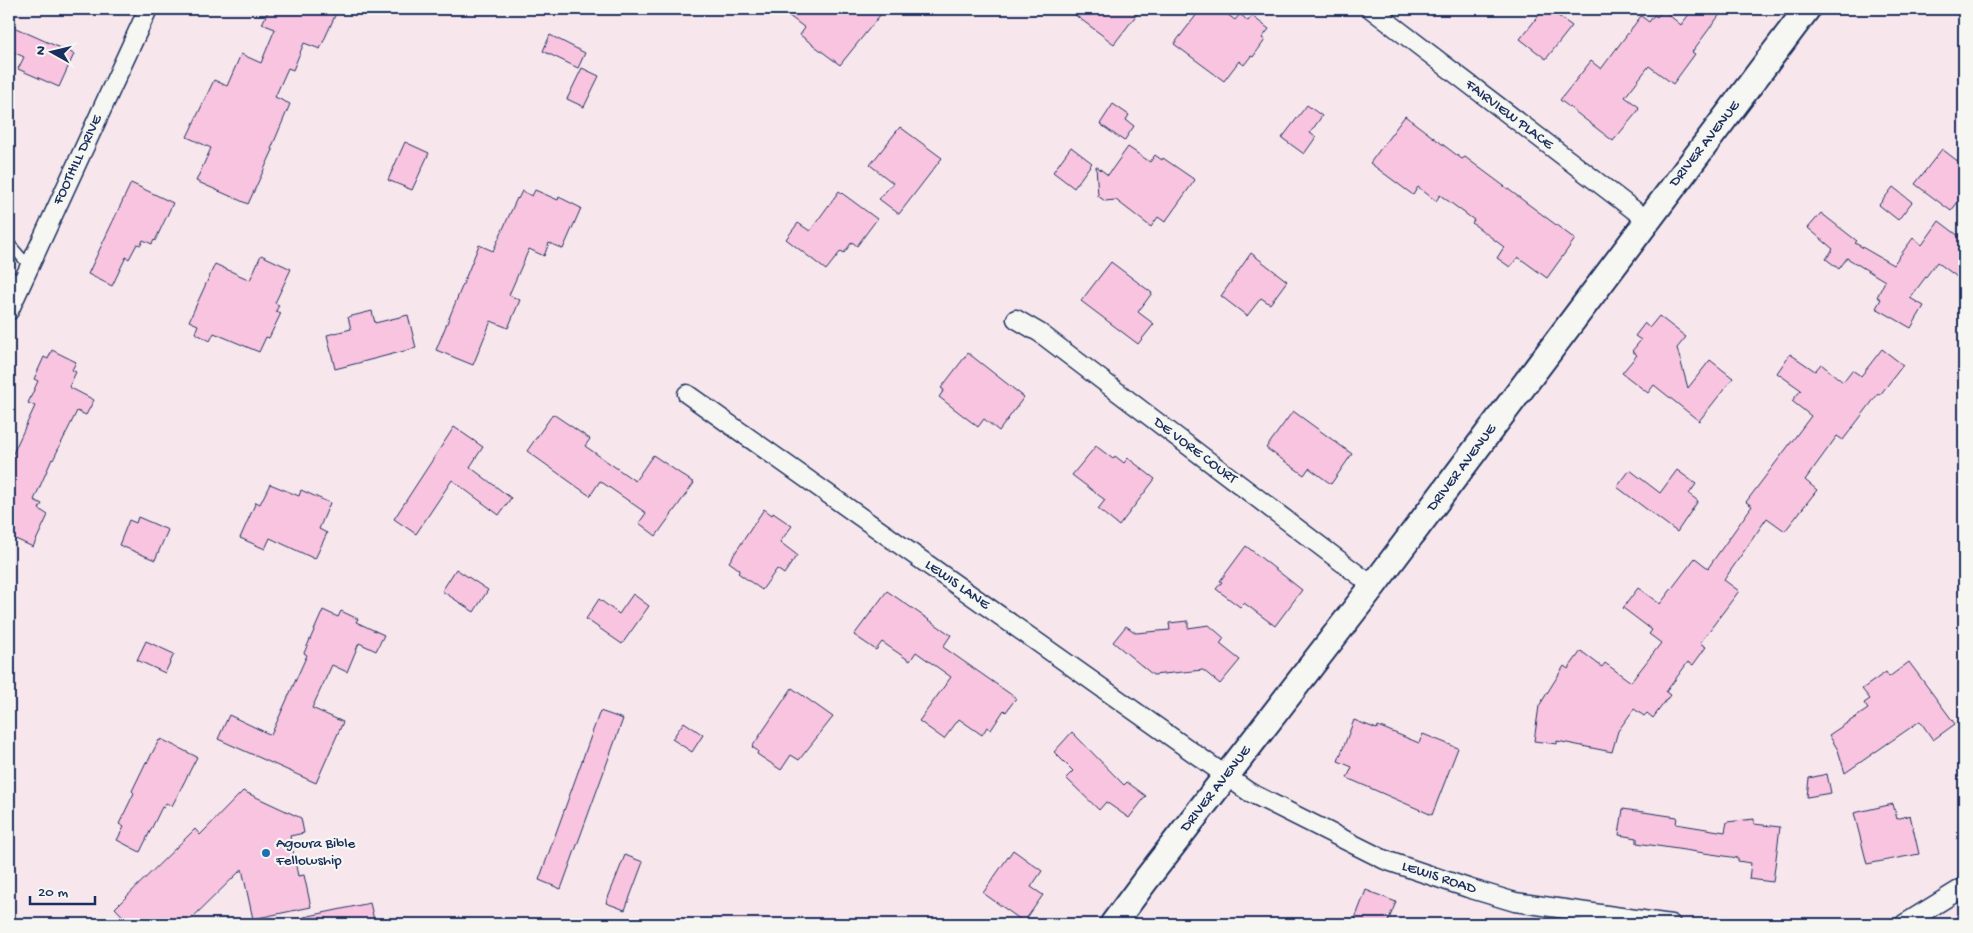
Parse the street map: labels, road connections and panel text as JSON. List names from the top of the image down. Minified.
{"streets":{"street":["FAIRVIEW PLACE","DRIVER AVENUE","FOOTHILL DRIVE","DE VORE COURT","LEWIS LANE","LEWIS ROAD"]},"crossings":[["FAIRVIEW PLACE","DRIVER AVENUE"],["DRIVER AVENUE","DE VORE COURT"],["DRIVER AVENUE","LEWIS LANE"],["DRIVER AVENUE","LEWIS ROAD"],["LEWIS LANE","LEWIS ROAD"]],"places":["Agoura Bible Fellowship"],"scale_bar":"20 m","north":"left"}
